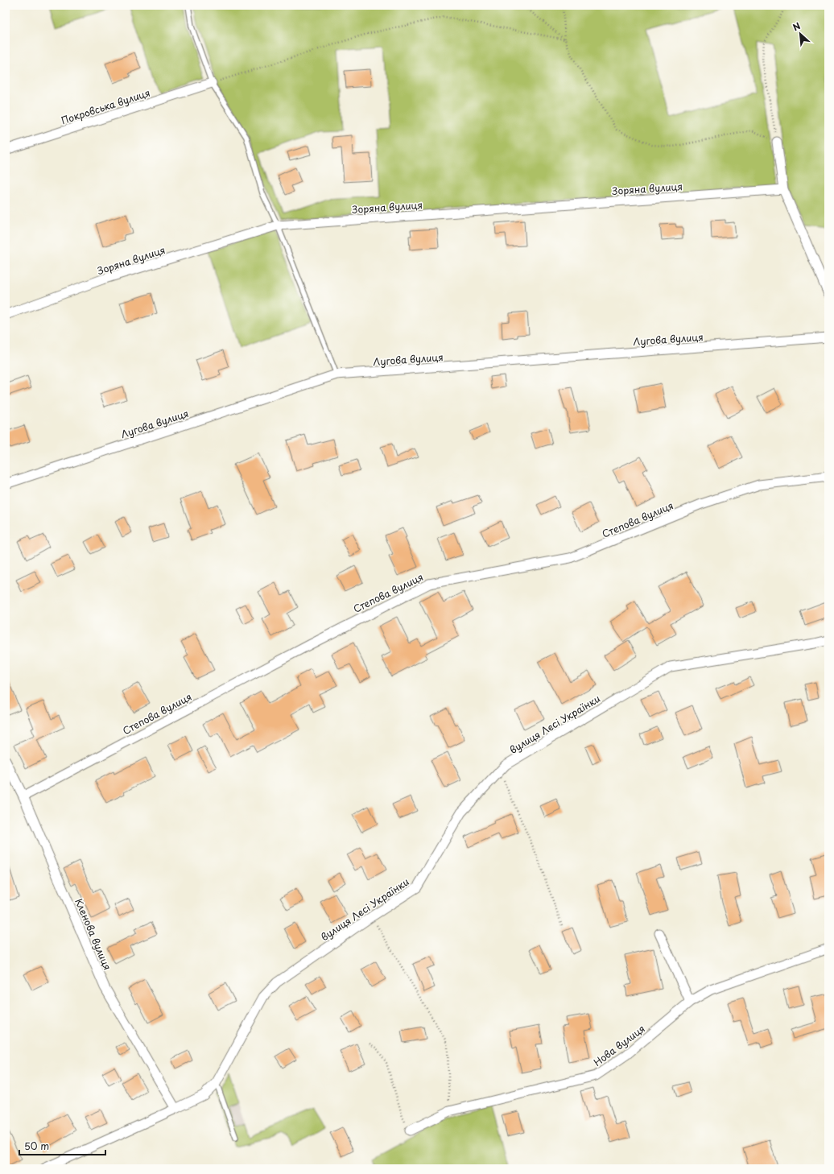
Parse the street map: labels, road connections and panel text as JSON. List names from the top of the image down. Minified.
{"streets":{"street":["Покровська вулиця","Зоряна вулиця","Лугова вулиця","Степова вулиця","вулиця Лесі Українки","Кленова вулиця","Нова вулиця"]},"crossings":[["Степова вулиця","Кленова вулиця"],["вулиця Лесі Українки","Кленова вулиця"]],"scale_bar":"50 m","north":"top left"}
